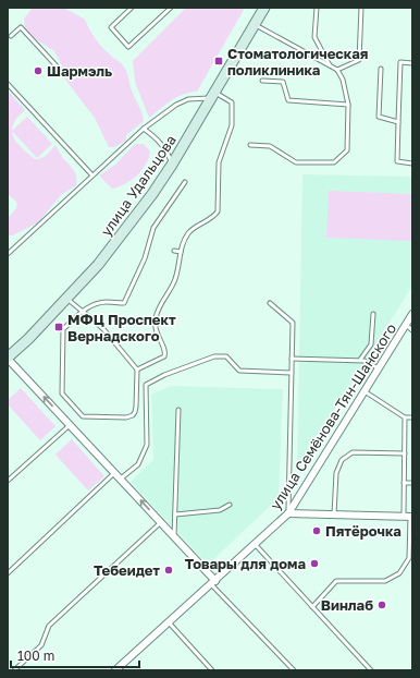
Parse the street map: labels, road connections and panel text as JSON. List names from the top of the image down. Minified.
{"streets":{"street":["улица Удальцова","улица Семёнова-Тян-Шанского"]},"places":{"transit":["Стоматологическая поликлиника","МФЦ Проспект Вернадского"],"other":["Шармэль","Пятёрочка","Товары для дома","Тебеидет","Винлаб"]},"scale_bar":"100 m"}
